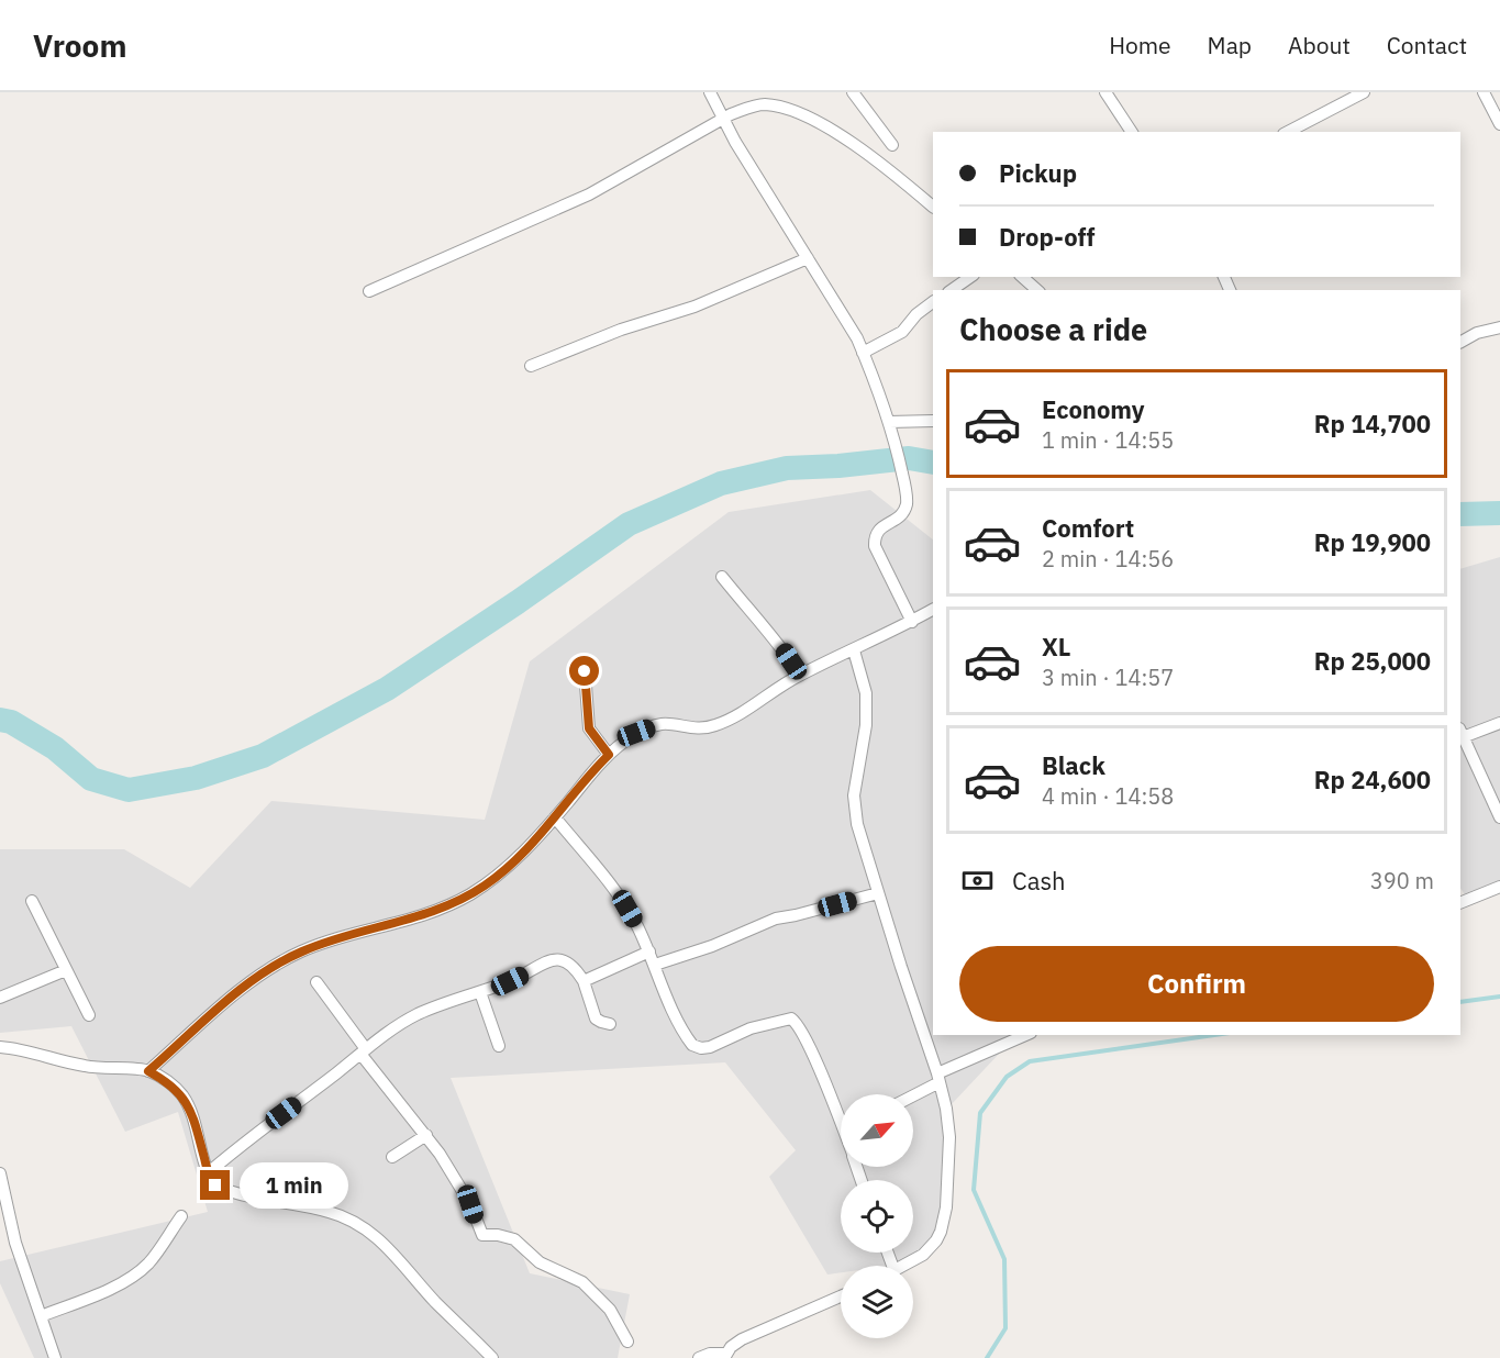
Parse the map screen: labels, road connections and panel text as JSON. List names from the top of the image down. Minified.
{"north":"top right","page":{"header":"Vroom","nav":["Home","Map","About","Contact"],"banner":["Pickup","Drop-off"],"heading":"Choose a ride","list":[{"name":"Economy","note":"1 min · 14:55","value":"Rp 14,700"},{"name":"Comfort","note":"2 min · 14:56","value":"Rp 19,900"},{"name":"XL","note":"3 min · 14:57","value":"Rp 25,000"},{"name":"Black","note":"4 min · 14:58","value":"Rp 24,600"}],"pay":["Cash","390 m"],"buttons":"Confirm","bubble":"1 min"}}
